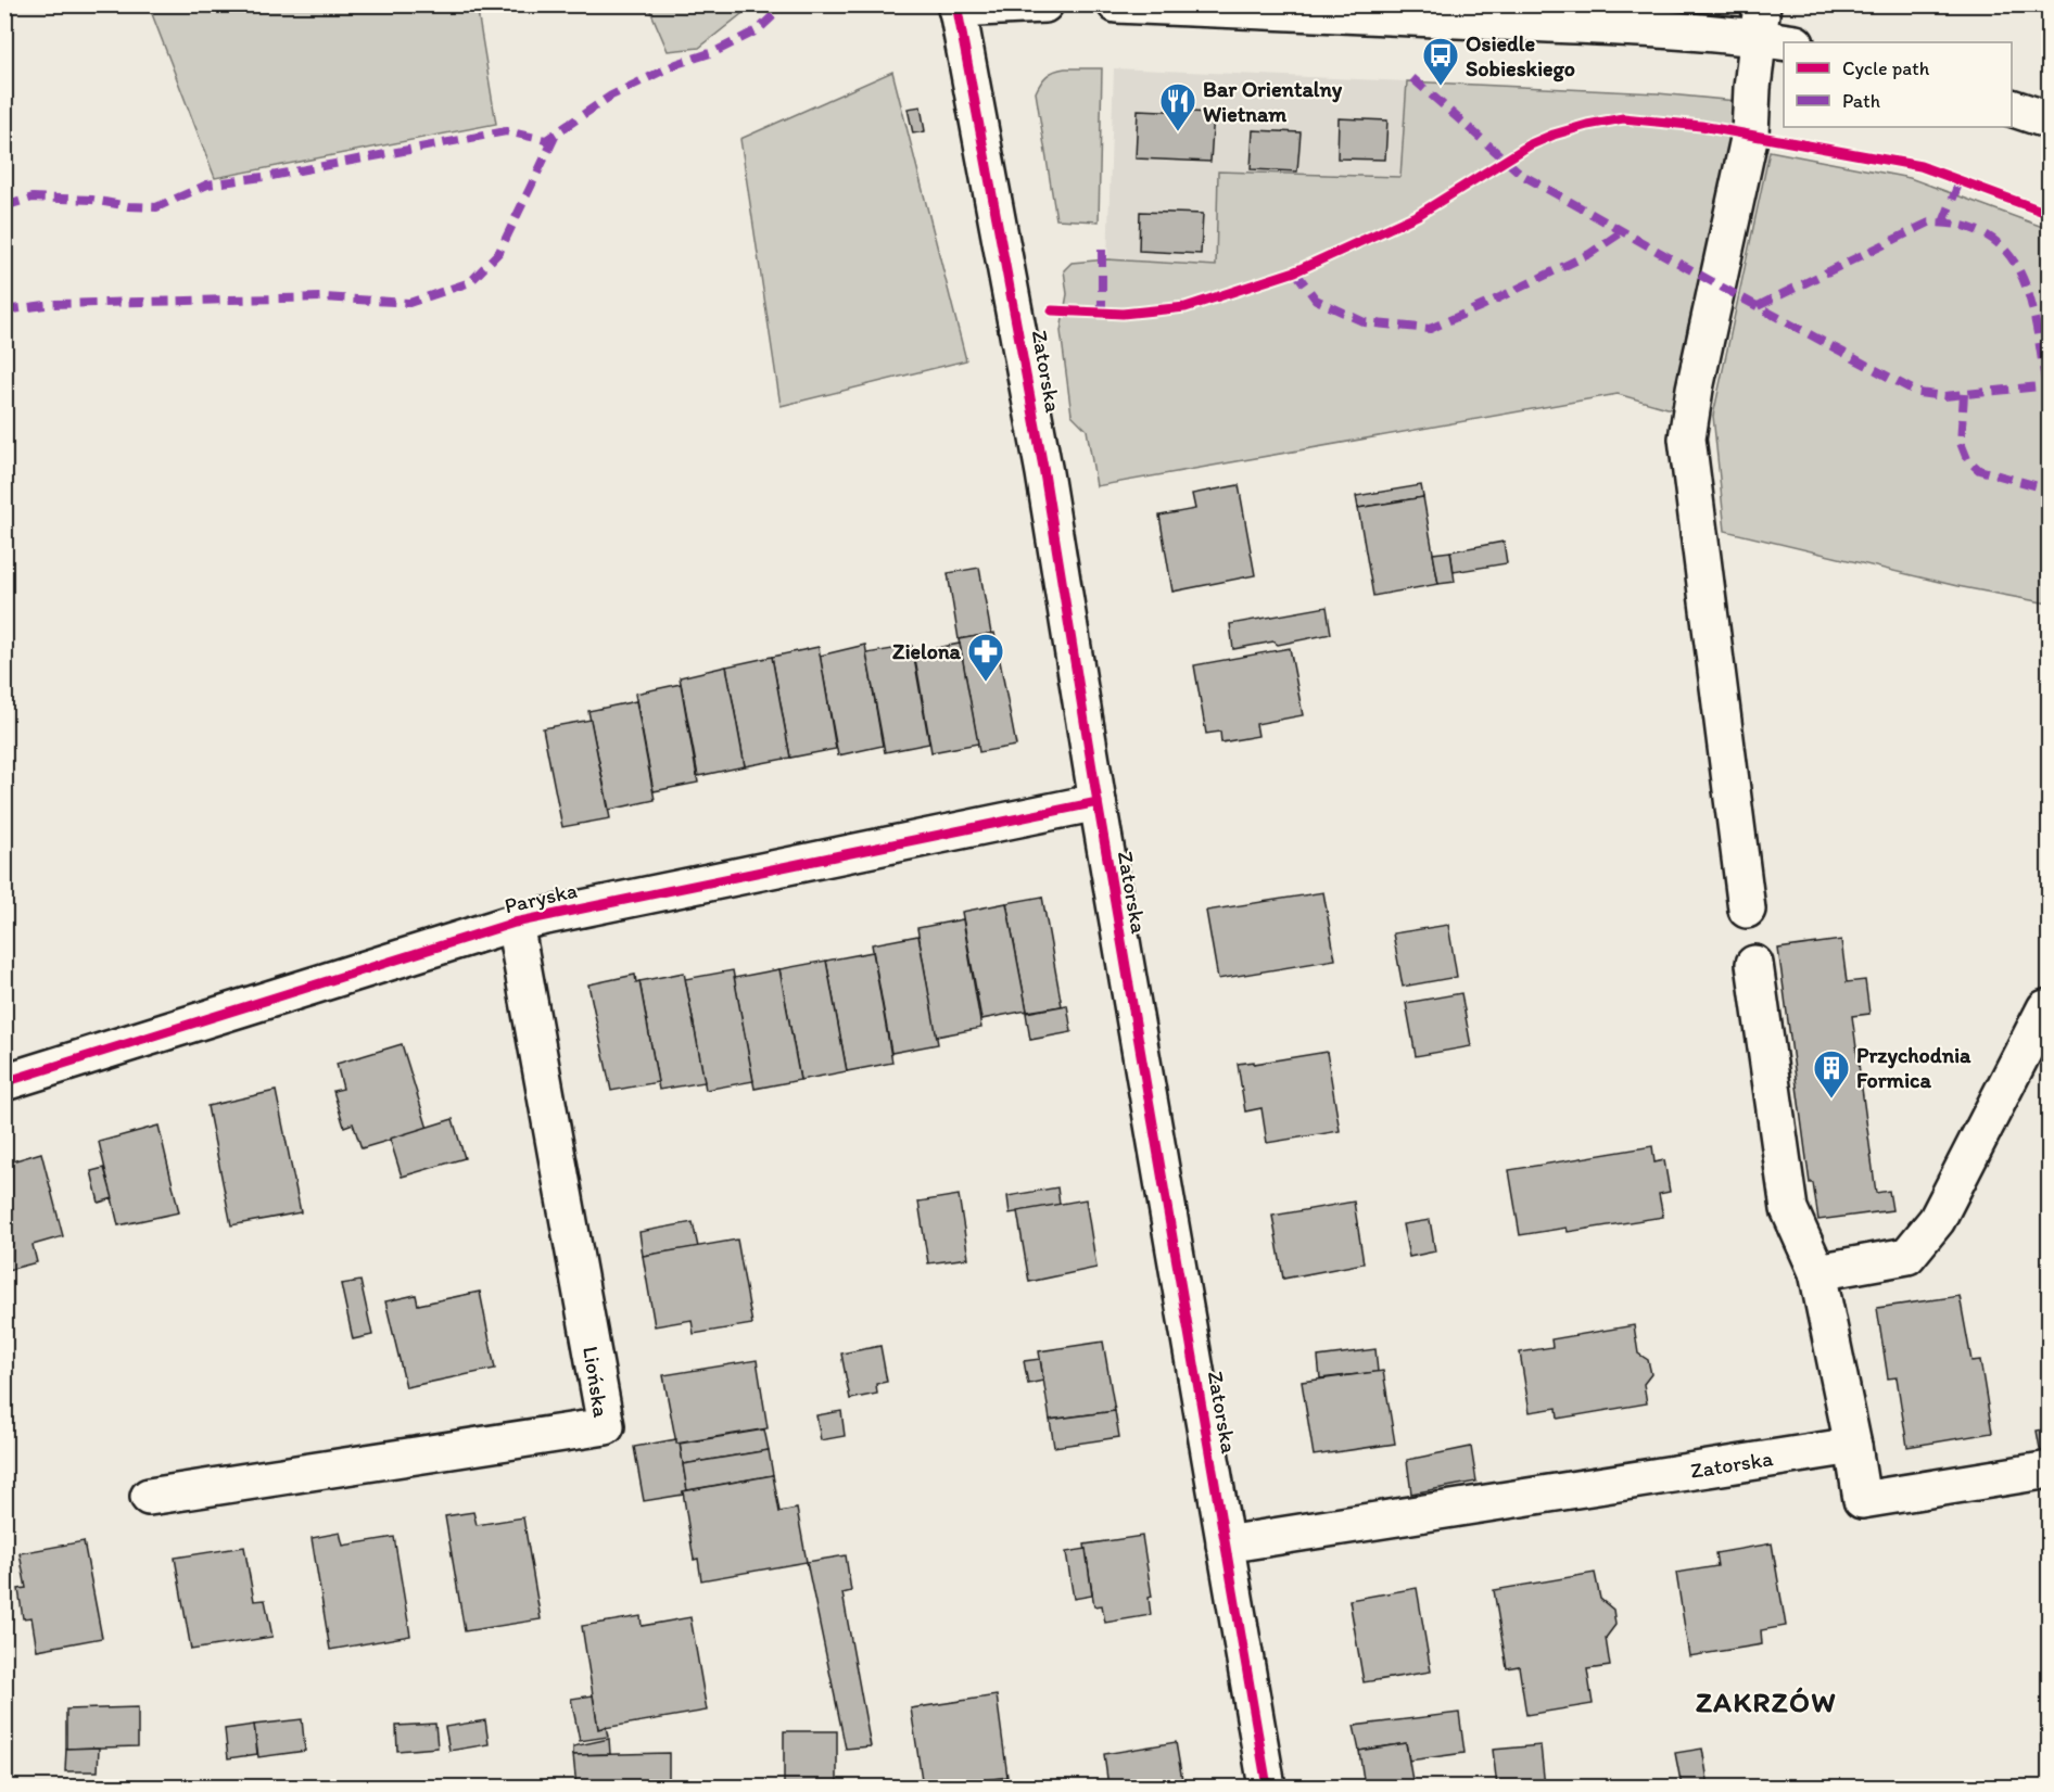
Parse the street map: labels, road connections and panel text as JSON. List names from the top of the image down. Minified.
{"streets":{"street":["Zatorska","Paryska","Liońska"]},"crossings":[["Zatorska","Paryska"],["Paryska","Liońska"]],"districts":["ZAKRZÓW"],"places":{"bus stop":["Osiedle Sobieskiego"],"restaurant":["Bar Orientalny Wietnam"],"pharmacy":["Zielona"],"building":["Przychodnia Formica"]},"legend":["Cycle path","Path"]}
